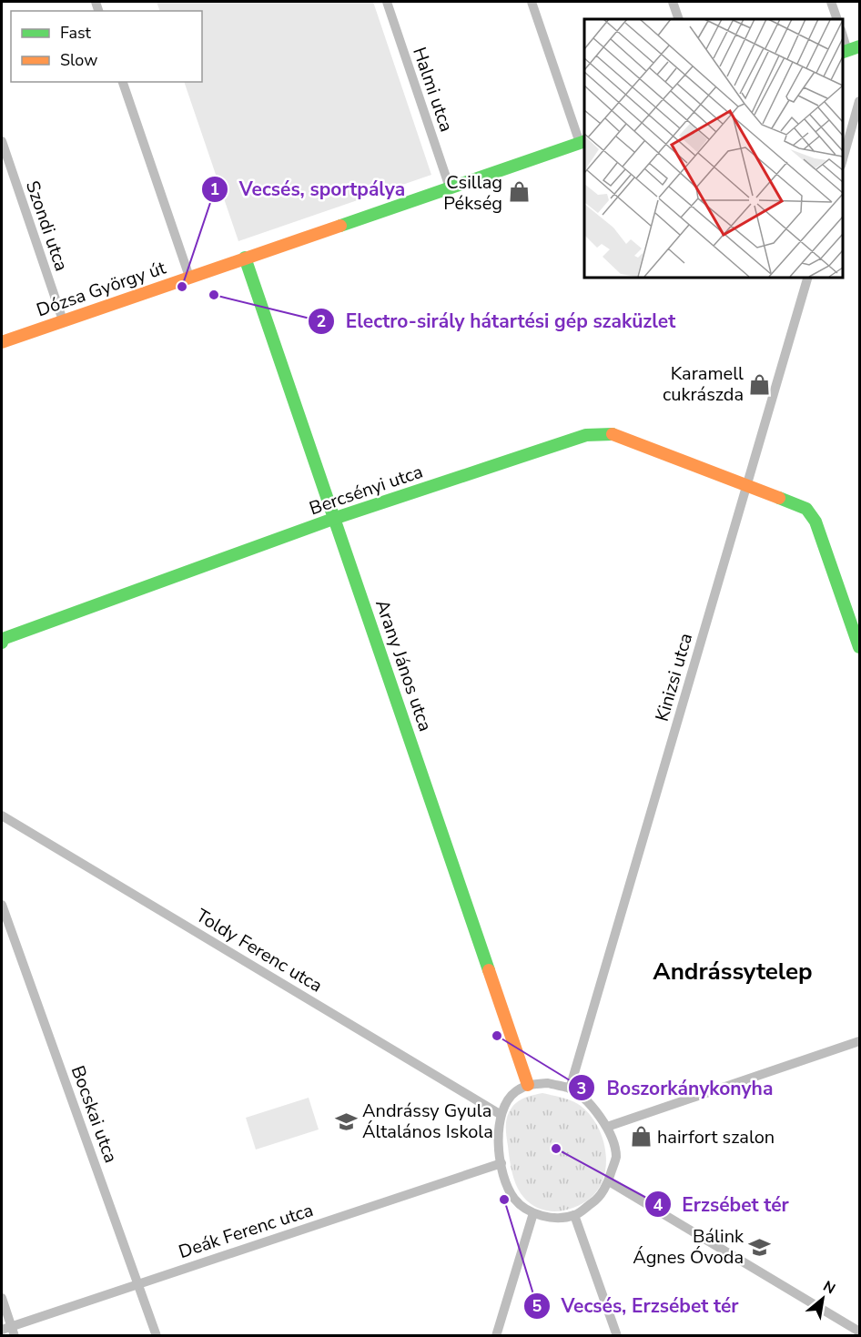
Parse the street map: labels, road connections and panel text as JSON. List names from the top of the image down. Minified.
{"streets":{"street":["Halmi utca","Szondi utca","Dózsa György út","Bercsényi utca","Arany János utca","Kinizsi utca","Toldy Ferenc utca","Bocskai utca","Deák Ferenc utca"]},"crossings":[["Halmi utca","Dózsa György út"],["Szondi utca","Dózsa György út"],["Dózsa György út","Arany János utca"],["Bercsényi utca","Arany János utca"],["Bercsényi utca","Kinizsi utca"],["Arany János utca","Kinizsi utca"],["Arany János utca","Toldy Ferenc utca"],["Arany János utca","Deák Ferenc utca"],["Kinizsi utca","Toldy Ferenc utca"],["Kinizsi utca","Deák Ferenc utca"],["Toldy Ferenc utca","Deák Ferenc utca"],["Bocskai utca","Deák Ferenc utca"]],"districts":["Andrássytelep"],"places":{"shop":["Csillag Pékség","Karamell cukrászda","hairfort szalon"],"other":["Vecsés, sportpálya","Electro-sirály hátartési gép szaküzlet","Boszorkánykonyha","Erzsébet tér","Vecsés, Erzsébet tér"],"school or university":["Andrássy Gyula Általános Iskola","Bálink Ágnes Óvoda"]},"legend":["Fast","Slow"],"north":"top right"}
